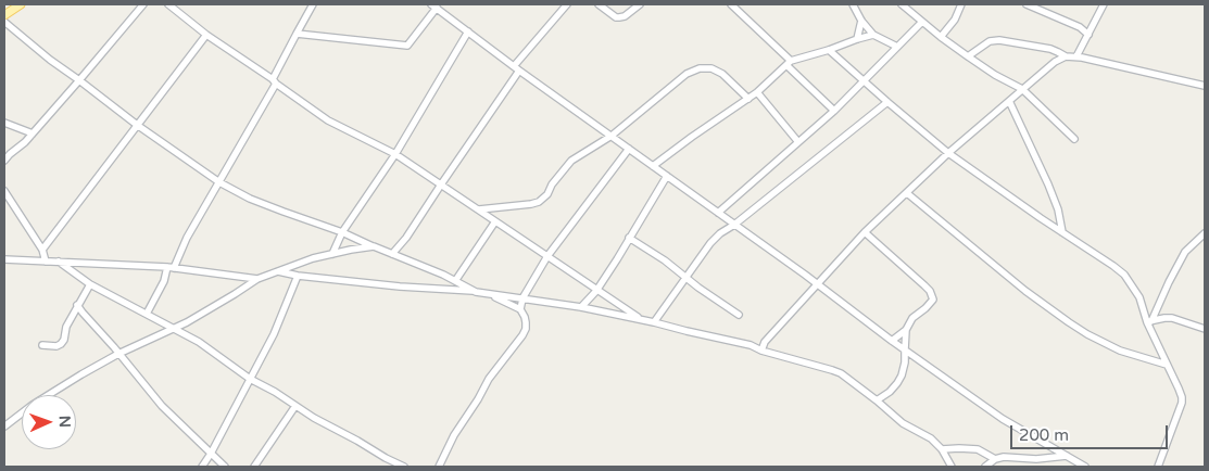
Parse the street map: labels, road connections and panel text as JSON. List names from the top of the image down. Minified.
{"scale_bar":"200 m","north":"right"}
